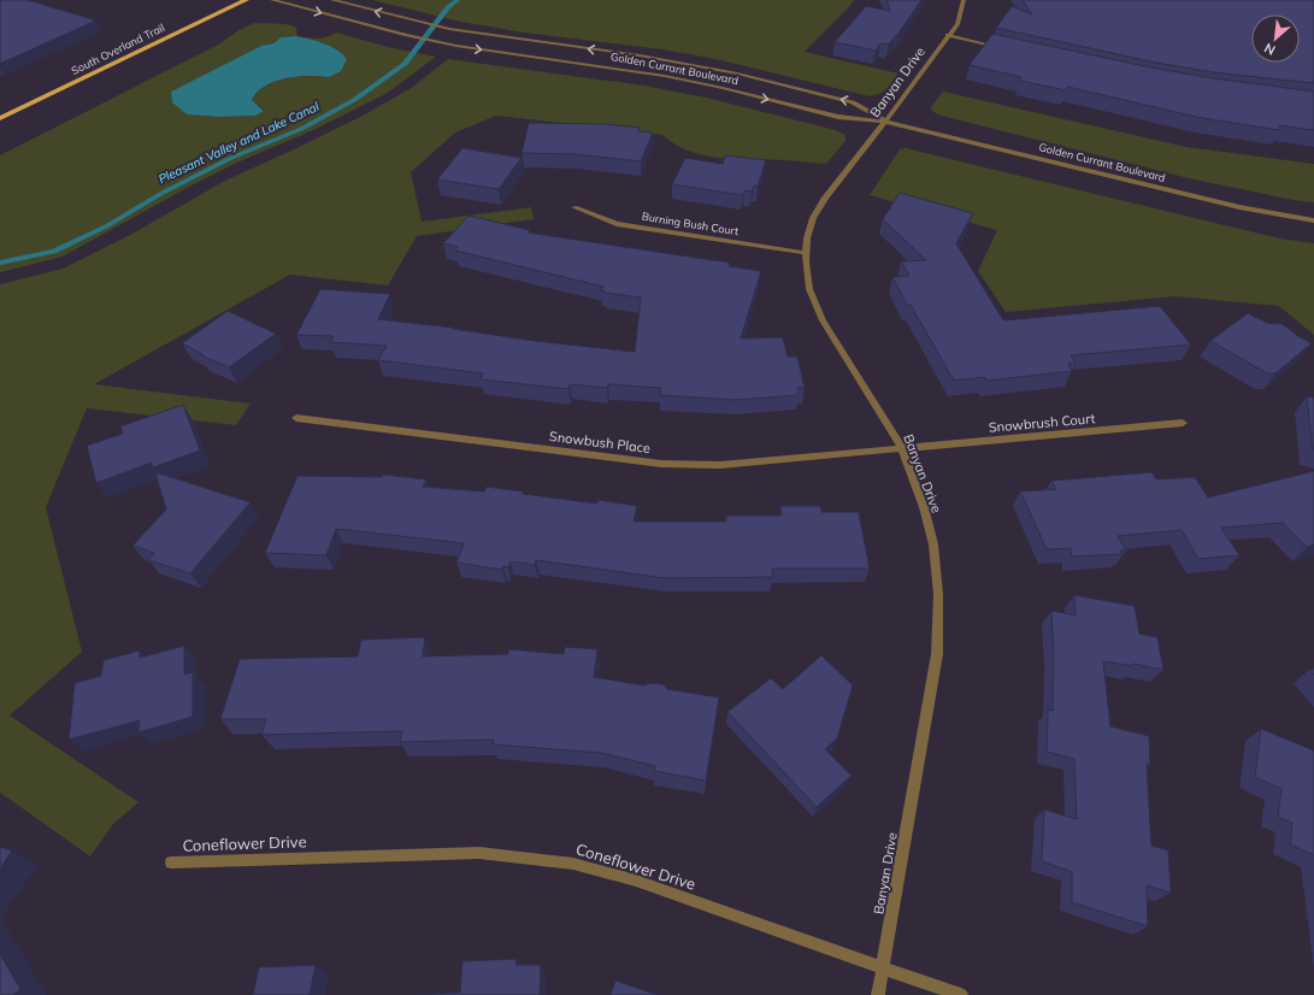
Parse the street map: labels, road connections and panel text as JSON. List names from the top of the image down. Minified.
{"streets":{"main road":["South Overland Trail"],"street":["Golden Currant Boulevard","Banyan Drive","Burning Bush Court","Snowbrush Court","Snowbush Place","Coneflower Drive"]},"crossings":[["Golden Currant Boulevard","Banyan Drive"],["Banyan Drive","Burning Bush Court"],["Banyan Drive","Snowbrush Court"],["Banyan Drive","Snowbush Place"],["Banyan Drive","Coneflower Drive"],["Snowbrush Court","Snowbush Place"]],"water":["Pleasant Valley and Lake Canal"],"north":"bottom left"}
